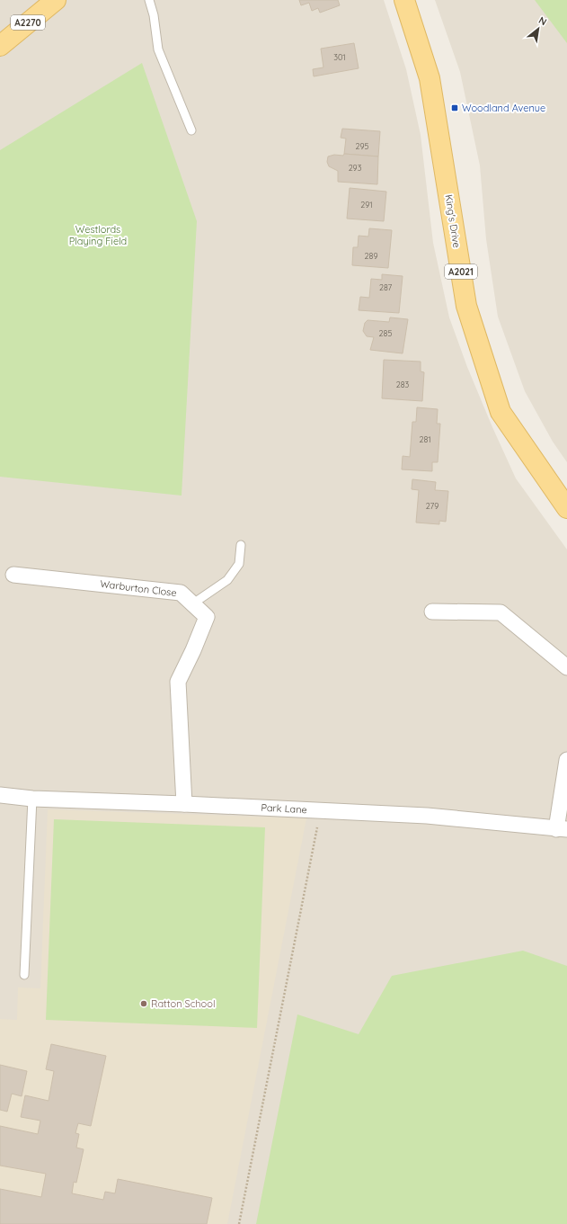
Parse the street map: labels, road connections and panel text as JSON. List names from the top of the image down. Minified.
{"streets":{"main road":["A2270","King's Drive","A2021"],"street":["Warburton Close","Park Lane"]},"crossings":[["Warburton Close","Park Lane"]],"parks":["Westlords Playing Field"],"places":{"transit":["Woodland Avenue"],"other":["Ratton School"]},"house_numbers":["301","295","293","291","289","287","285","283","281","279"],"north":"top right"}
